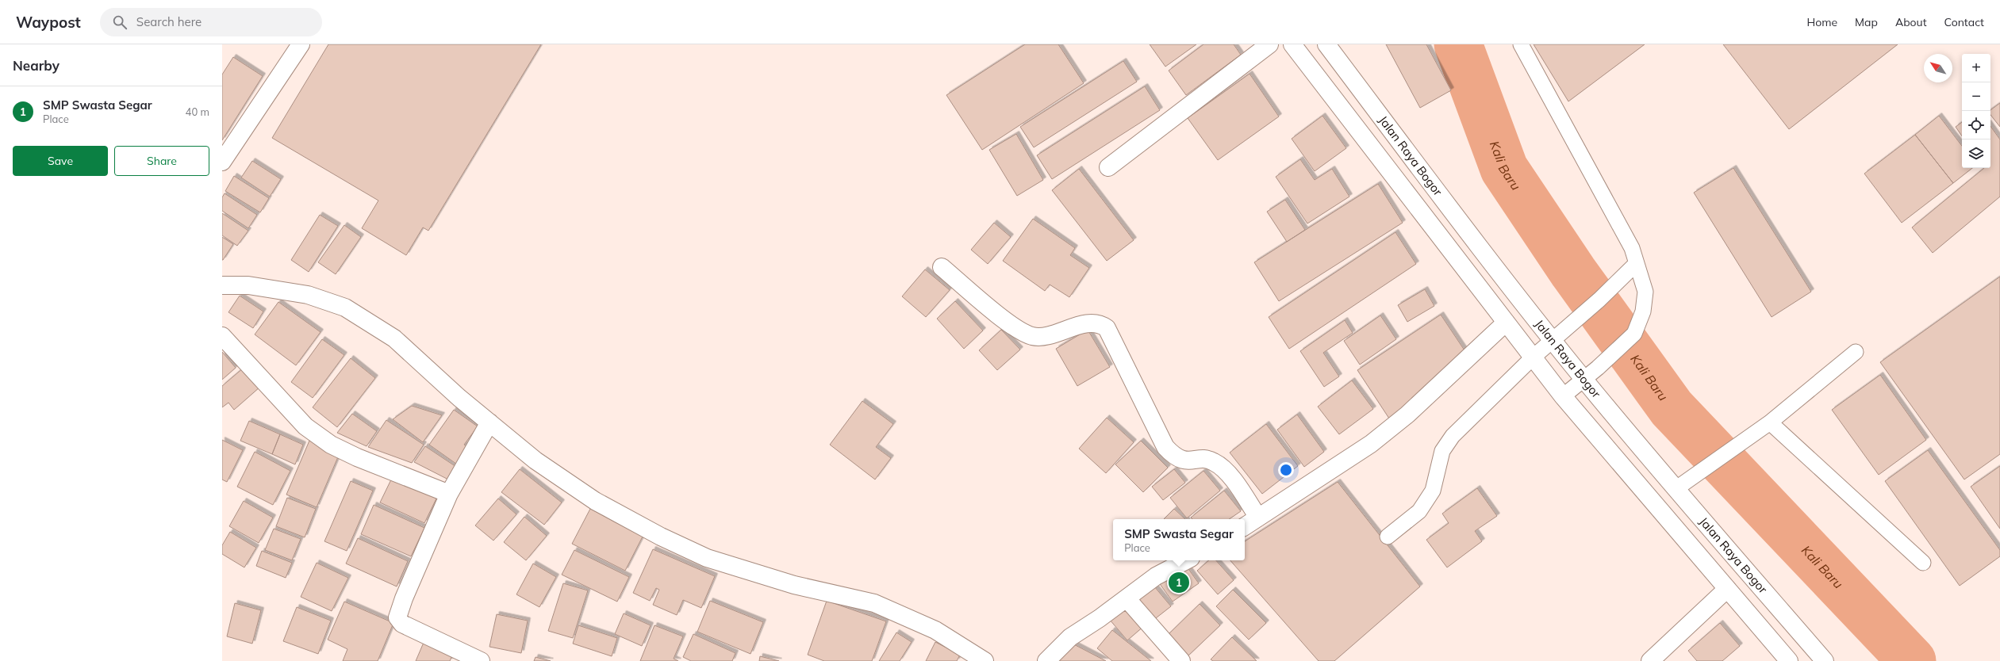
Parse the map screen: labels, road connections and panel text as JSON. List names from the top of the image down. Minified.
{"streets":{"main road":["Jalan Raya Bogor"]},"water":["Kali Baru"],"north":"top left","page":{"header":"Waypost","search":"Search here","nav":["Home","Map","About","Contact"],"heading":"Nearby","map_buttons":["+","−"],"list":[{"mark":"1","name":"SMP Swasta Segar","note":"Place","value":"40 m"}],"buttons":["Save","Share"],"popup":["SMP Swasta Segar","Place"],"pins":"1"}}
